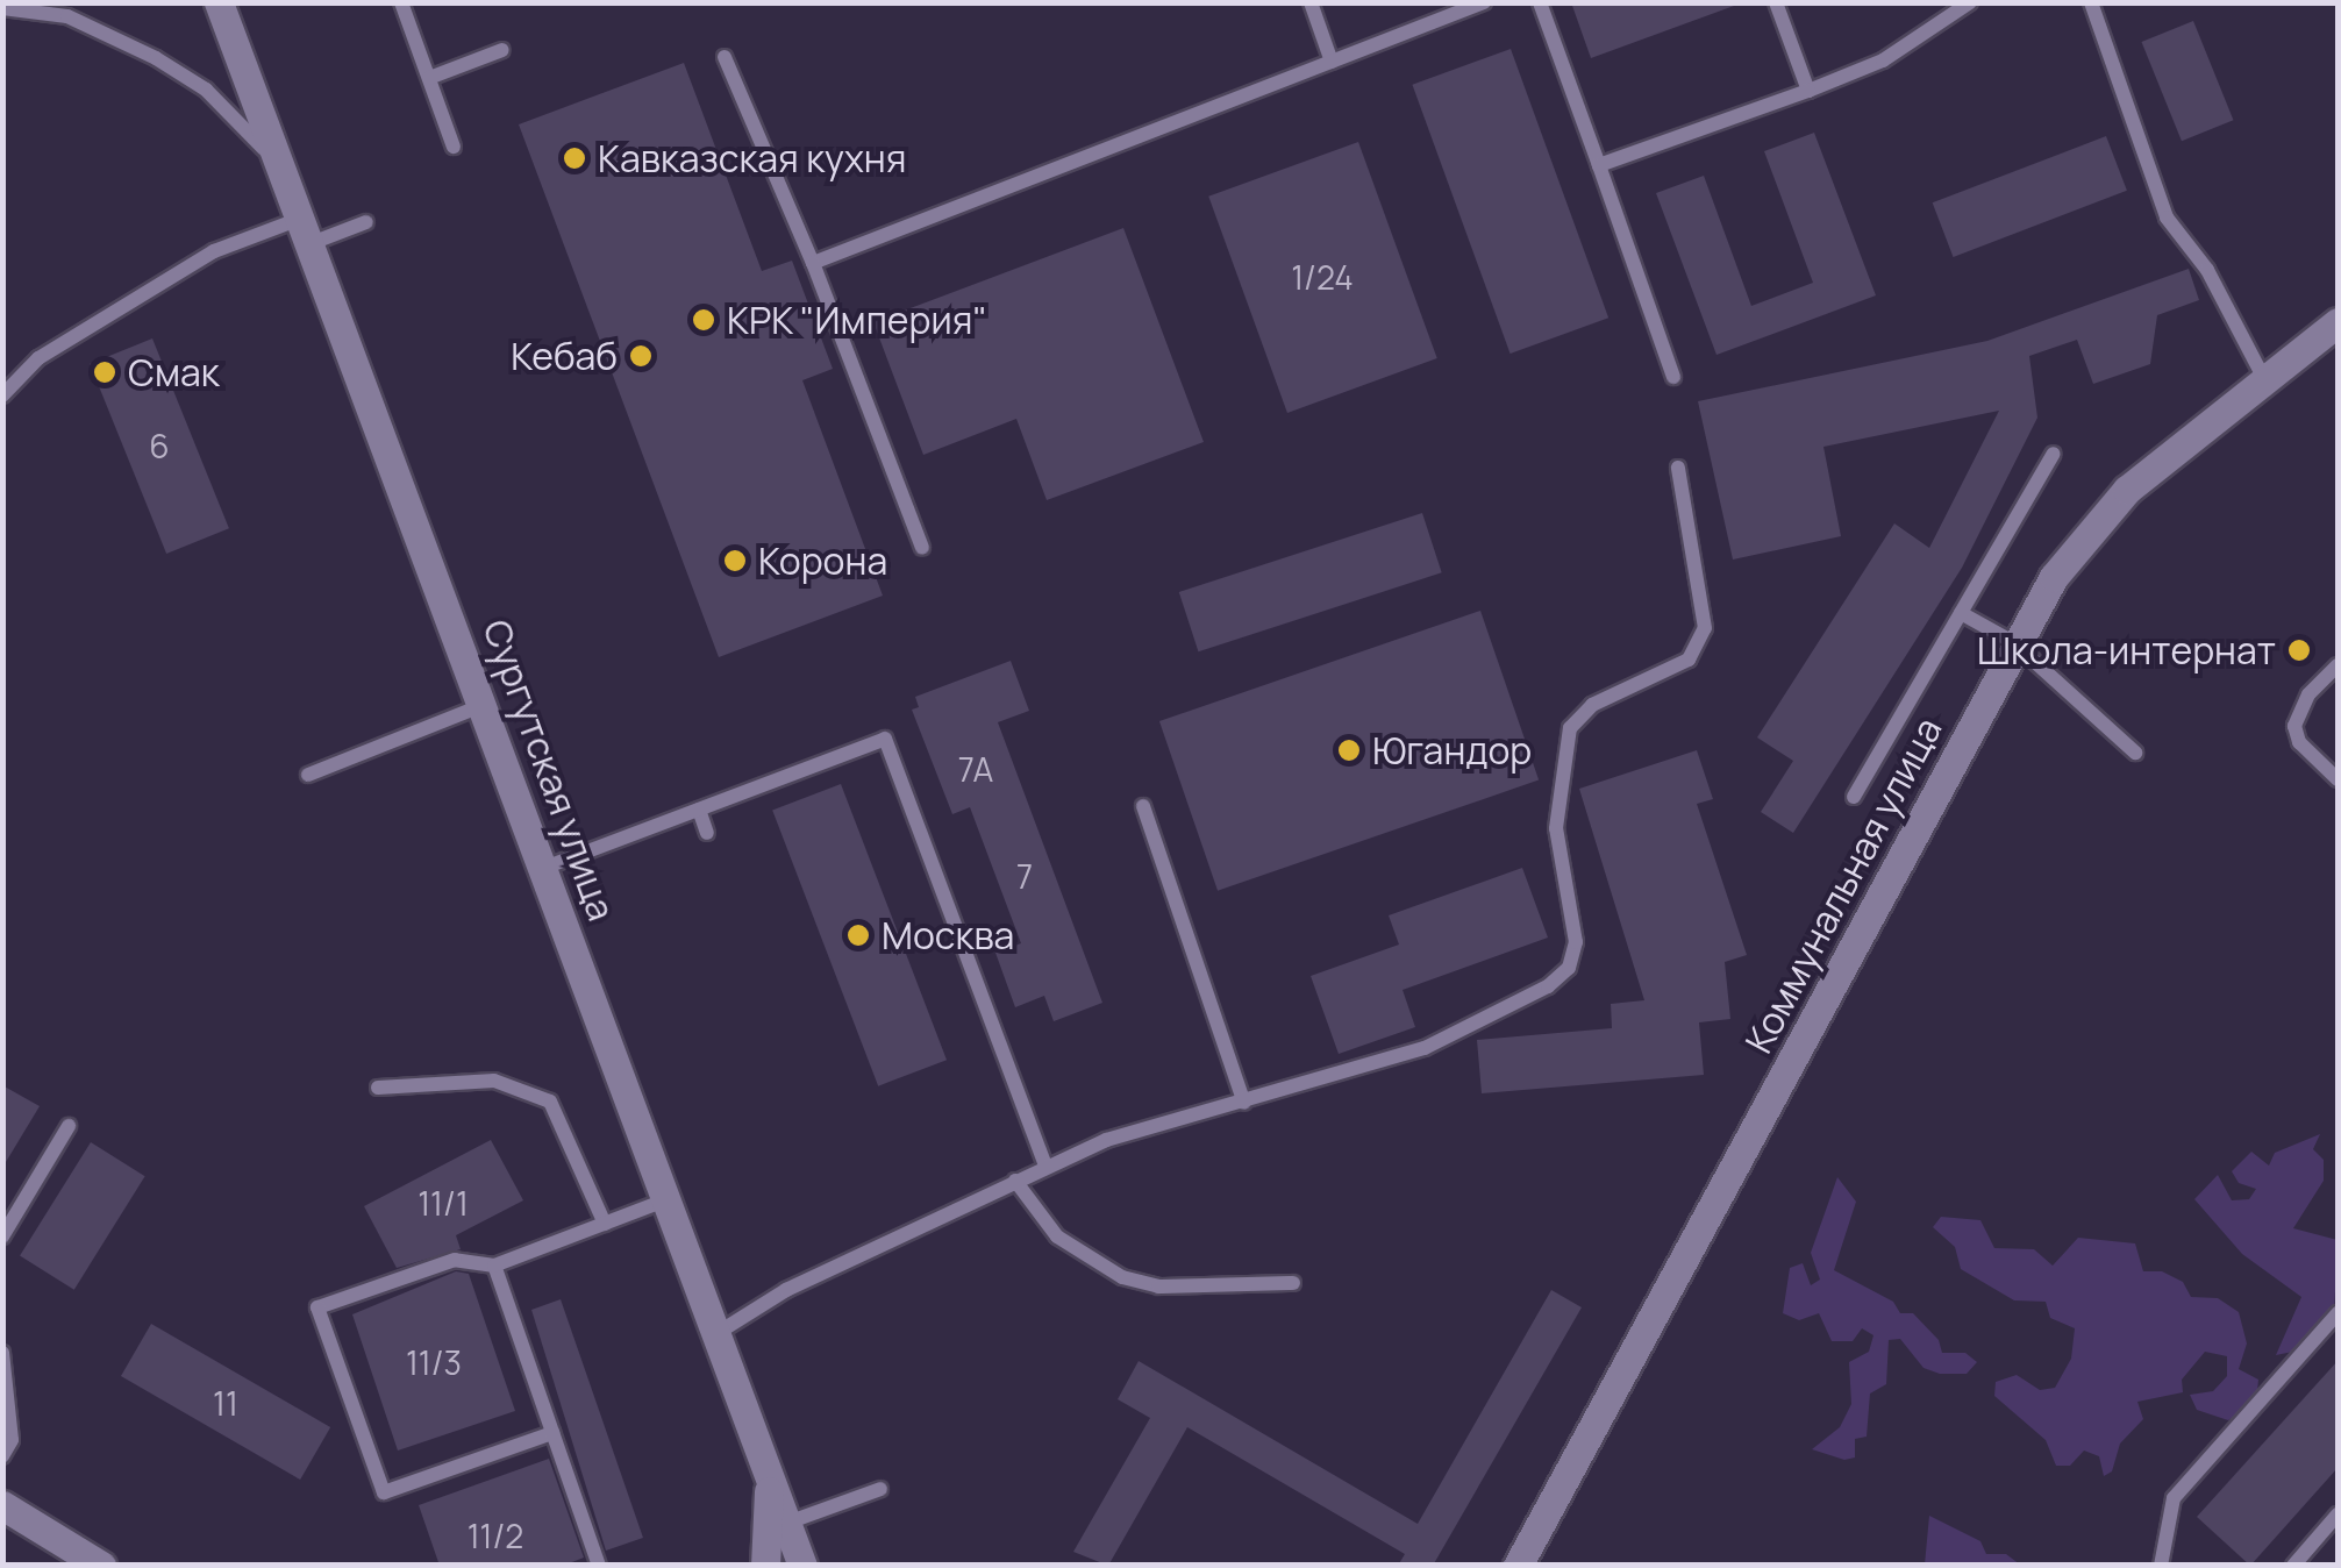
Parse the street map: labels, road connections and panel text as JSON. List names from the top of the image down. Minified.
{"streets":{"main road":["Сургутская улица","Коммунальная улица"]},"places":["Кавказская кухня","КРК \"Империя\"","Кебаб","Смак","Корона","Школа-интернат","Югандор","Москва"],"house_numbers":["1/24","6","7А","7","11/1","11/3","11","11/2"]}
